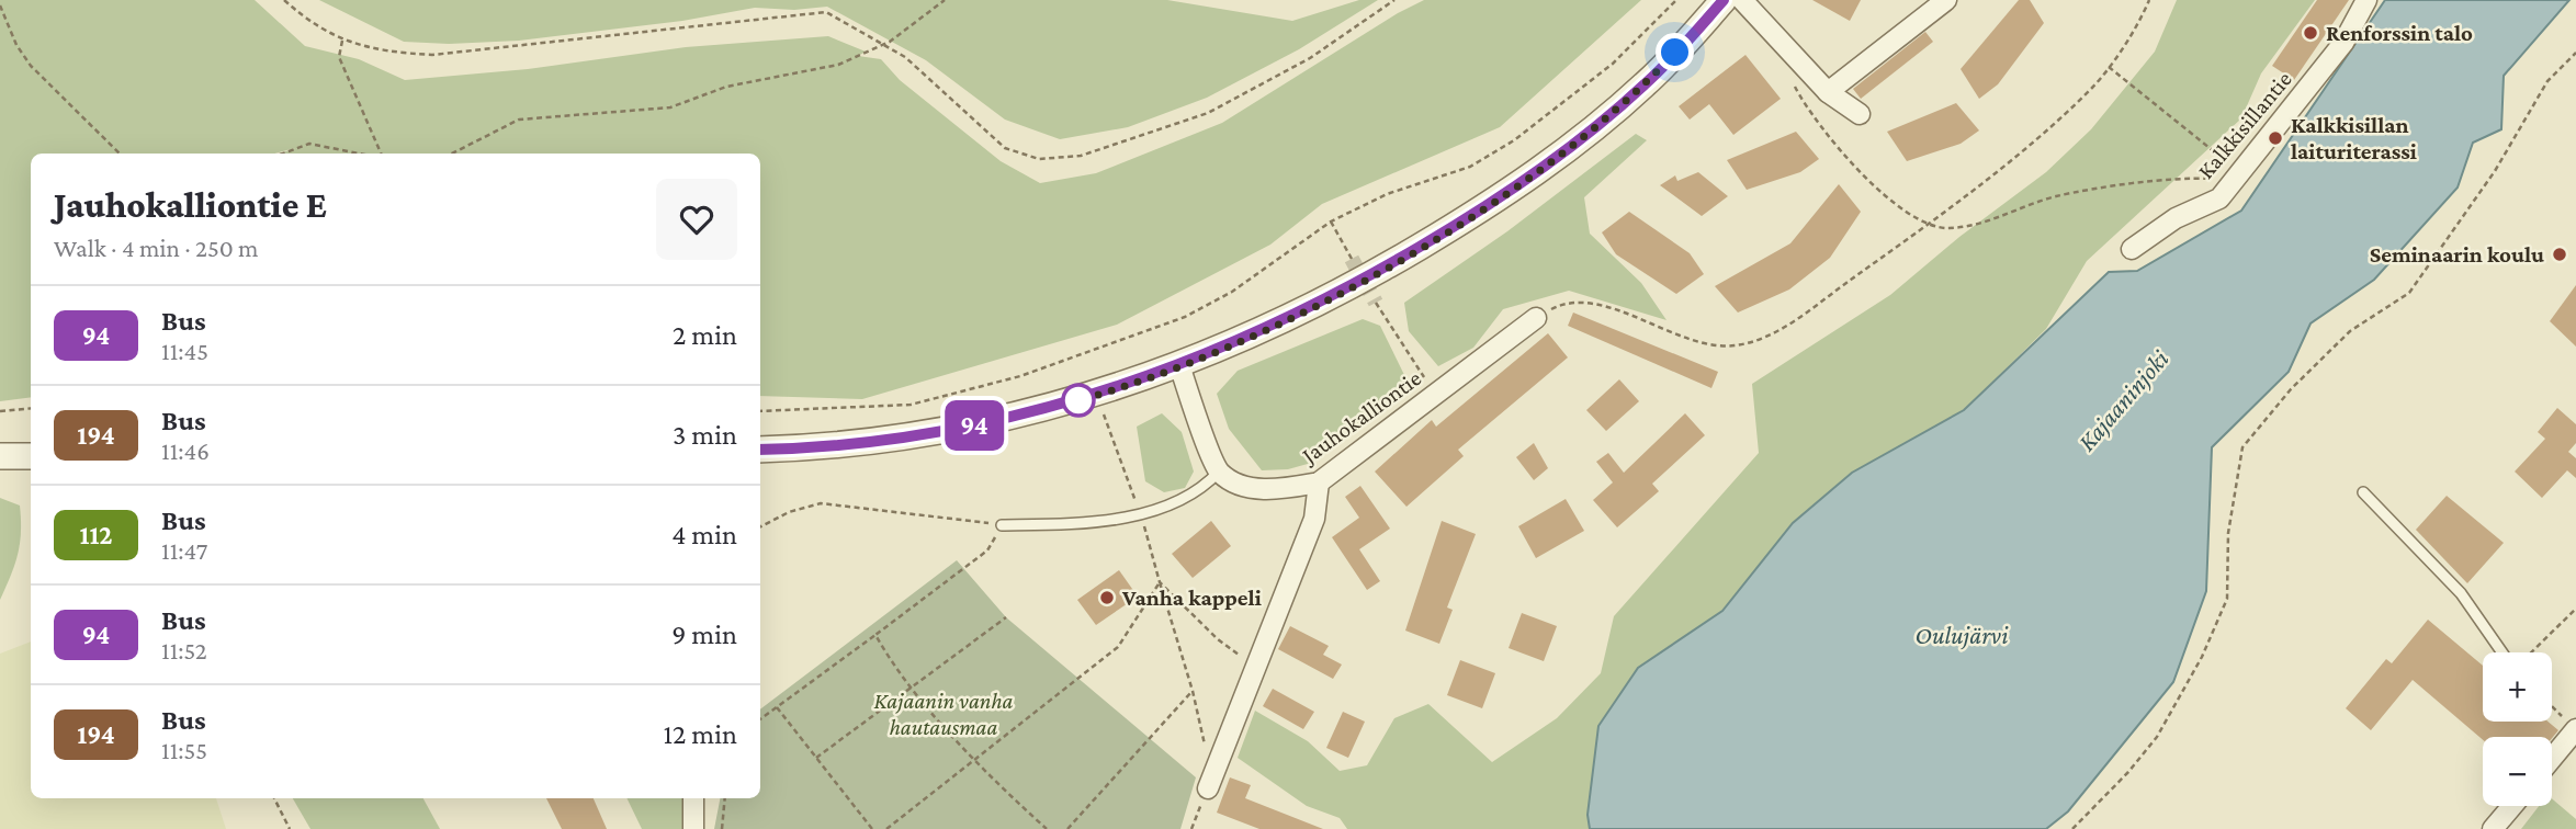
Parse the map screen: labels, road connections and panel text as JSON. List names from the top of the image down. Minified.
{"streets":{"street":["Kalkkisillantie","Jauhokalliontie"]},"water":["Kajaaninjoki","Oulujärvi"],"parks":["Kajaanin vanha hautausmaa"],"places":["Renforssin talo","Kalkkisillan laituriterassi","Seminaarin koulu","Vanha kappeli"],"lines":["bus line 94"],"page":{"on_map":"94","heading":["Jauhokalliontie E","Walk · 4 min · 250 m"],"list":[{"mark":"94","name":"Bus","note":"11:45","value":"2 min"},{"mark":"194","name":"Bus","note":"11:46","value":"3 min"},{"mark":"112","name":"Bus","note":"11:47","value":"4 min"},{"mark":"94","name":"Bus","note":"11:52","value":"9 min"},{"mark":"194","name":"Bus","note":"11:55","value":"12 min"}],"map_buttons":["+","−"]}}
